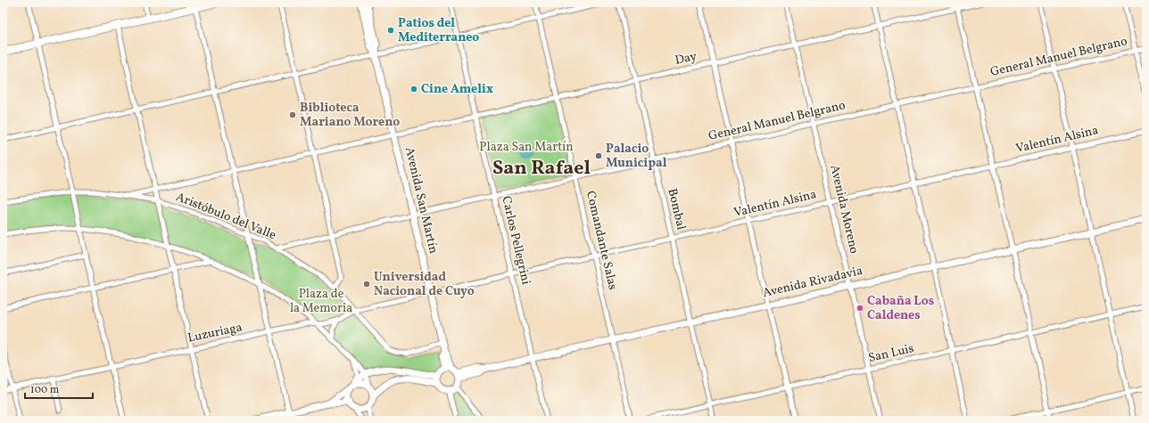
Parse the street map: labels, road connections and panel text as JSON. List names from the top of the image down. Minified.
{"streets":{"main road":["Avenida San Martín","Avenida Rivadavia"],"street":["General Manuel Belgrano","Day","Valentín Alsina","Bombal","Avenida Moreno","Aristóbulo del Valle","Carlos Pellegrini","Comandante Salas","Luzuriaga","San Luis"]},"crossings":[["General Manuel Belgrano","Avenida San Martín"],["General Manuel Belgrano","Bombal"],["General Manuel Belgrano","Avenida Moreno"],["General Manuel Belgrano","Aristóbulo del Valle"],["General Manuel Belgrano","Carlos Pellegrini"],["General Manuel Belgrano","Comandante Salas"],["Day","Avenida San Martín"],["Day","Bombal"],["Day","Avenida Moreno"],["Day","Aristóbulo del Valle"],["Day","Carlos Pellegrini"],["Day","Comandante Salas"],["Valentín Alsina","Avenida San Martín"],["Valentín Alsina","Bombal"],["Valentín Alsina","Avenida Moreno"],["Valentín Alsina","Carlos Pellegrini"],["Valentín Alsina","Comandante Salas"],["Valentín Alsina","Luzuriaga"],["Avenida San Martín","Aristóbulo del Valle"],["Avenida San Martín","Avenida Rivadavia"],["Avenida San Martín","Luzuriaga"],["Bombal","Avenida Rivadavia"],["Bombal","San Luis"],["Avenida Moreno","Avenida Rivadavia"],["Avenida Moreno","San Luis"],["Aristóbulo del Valle","Luzuriaga"],["Carlos Pellegrini","Avenida Rivadavia"],["Comandante Salas","Avenida Rivadavia"]],"districts":["San Rafael"],"parks":["Plaza San Martín","Plaza de la Memoria"],"places":["Patios del Mediterraneo","Cine Amelix","Biblioteca Mariano Moreno","Palacio Municipal","Universidad Nacional de Cuyo","Cabaña Los Caldenes"],"scale_bar":"100 m"}
